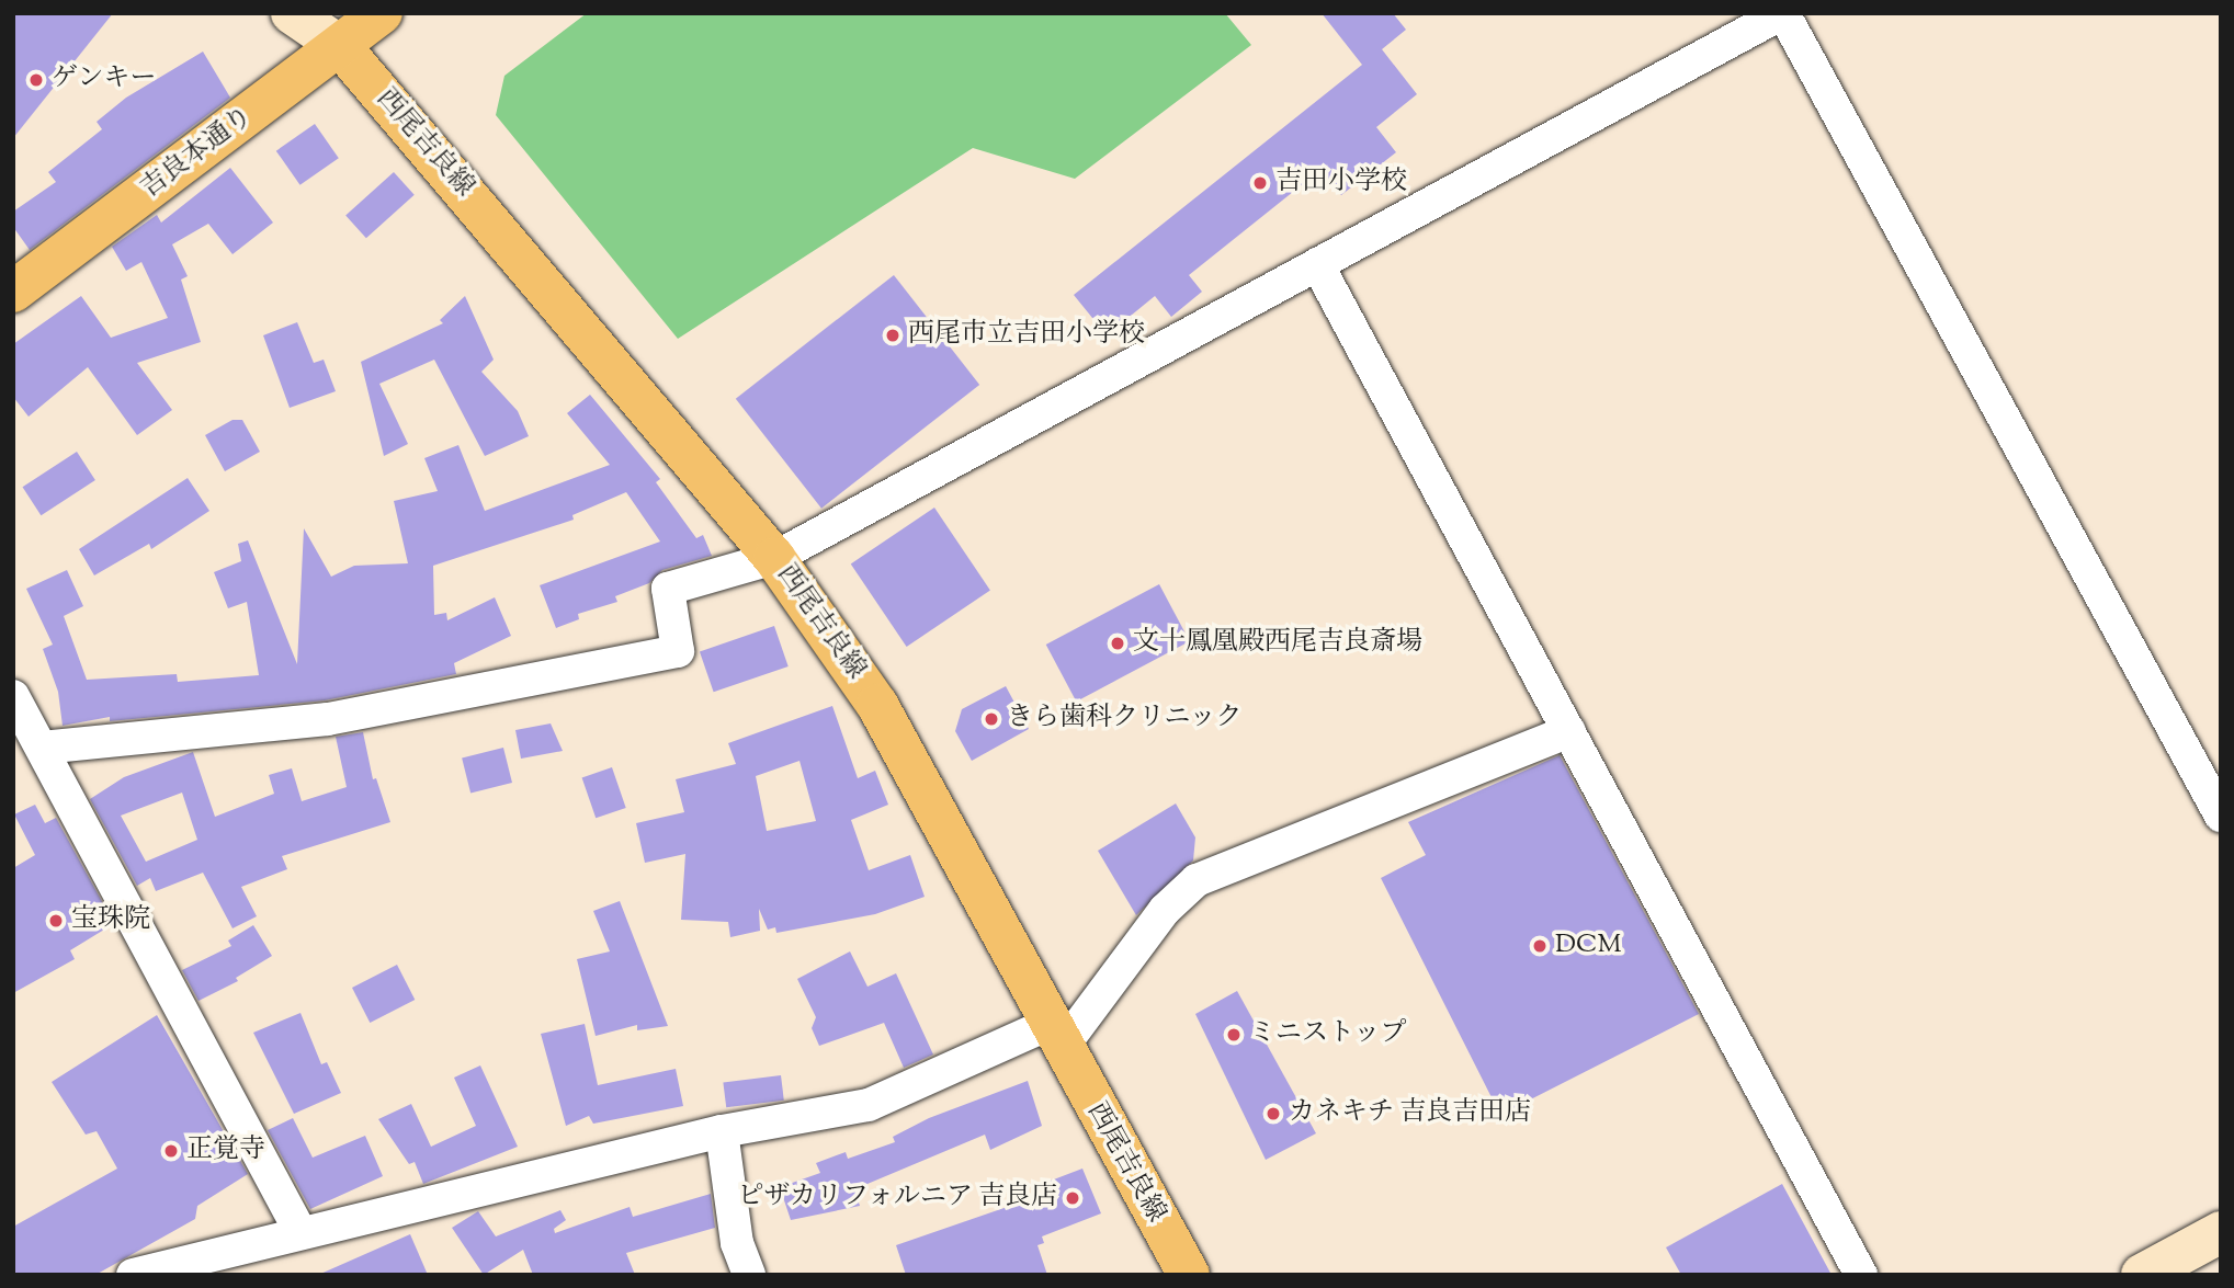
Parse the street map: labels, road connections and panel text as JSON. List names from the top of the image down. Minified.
{"streets":{"main road":["西尾吉良線","吉良本通り"]},"crossings":[["西尾吉良線","吉良本通り"]],"places":["ゲンキー","吉田小学校","西尾市立吉田小学校","文十鳳凰殿西尾吉良斎場","きら歯科クリニック","宝珠院","DCM","ミニストップ","カネキチ 吉良吉田店","正覚寺","ピザカリフォルニア 吉良店"]}
